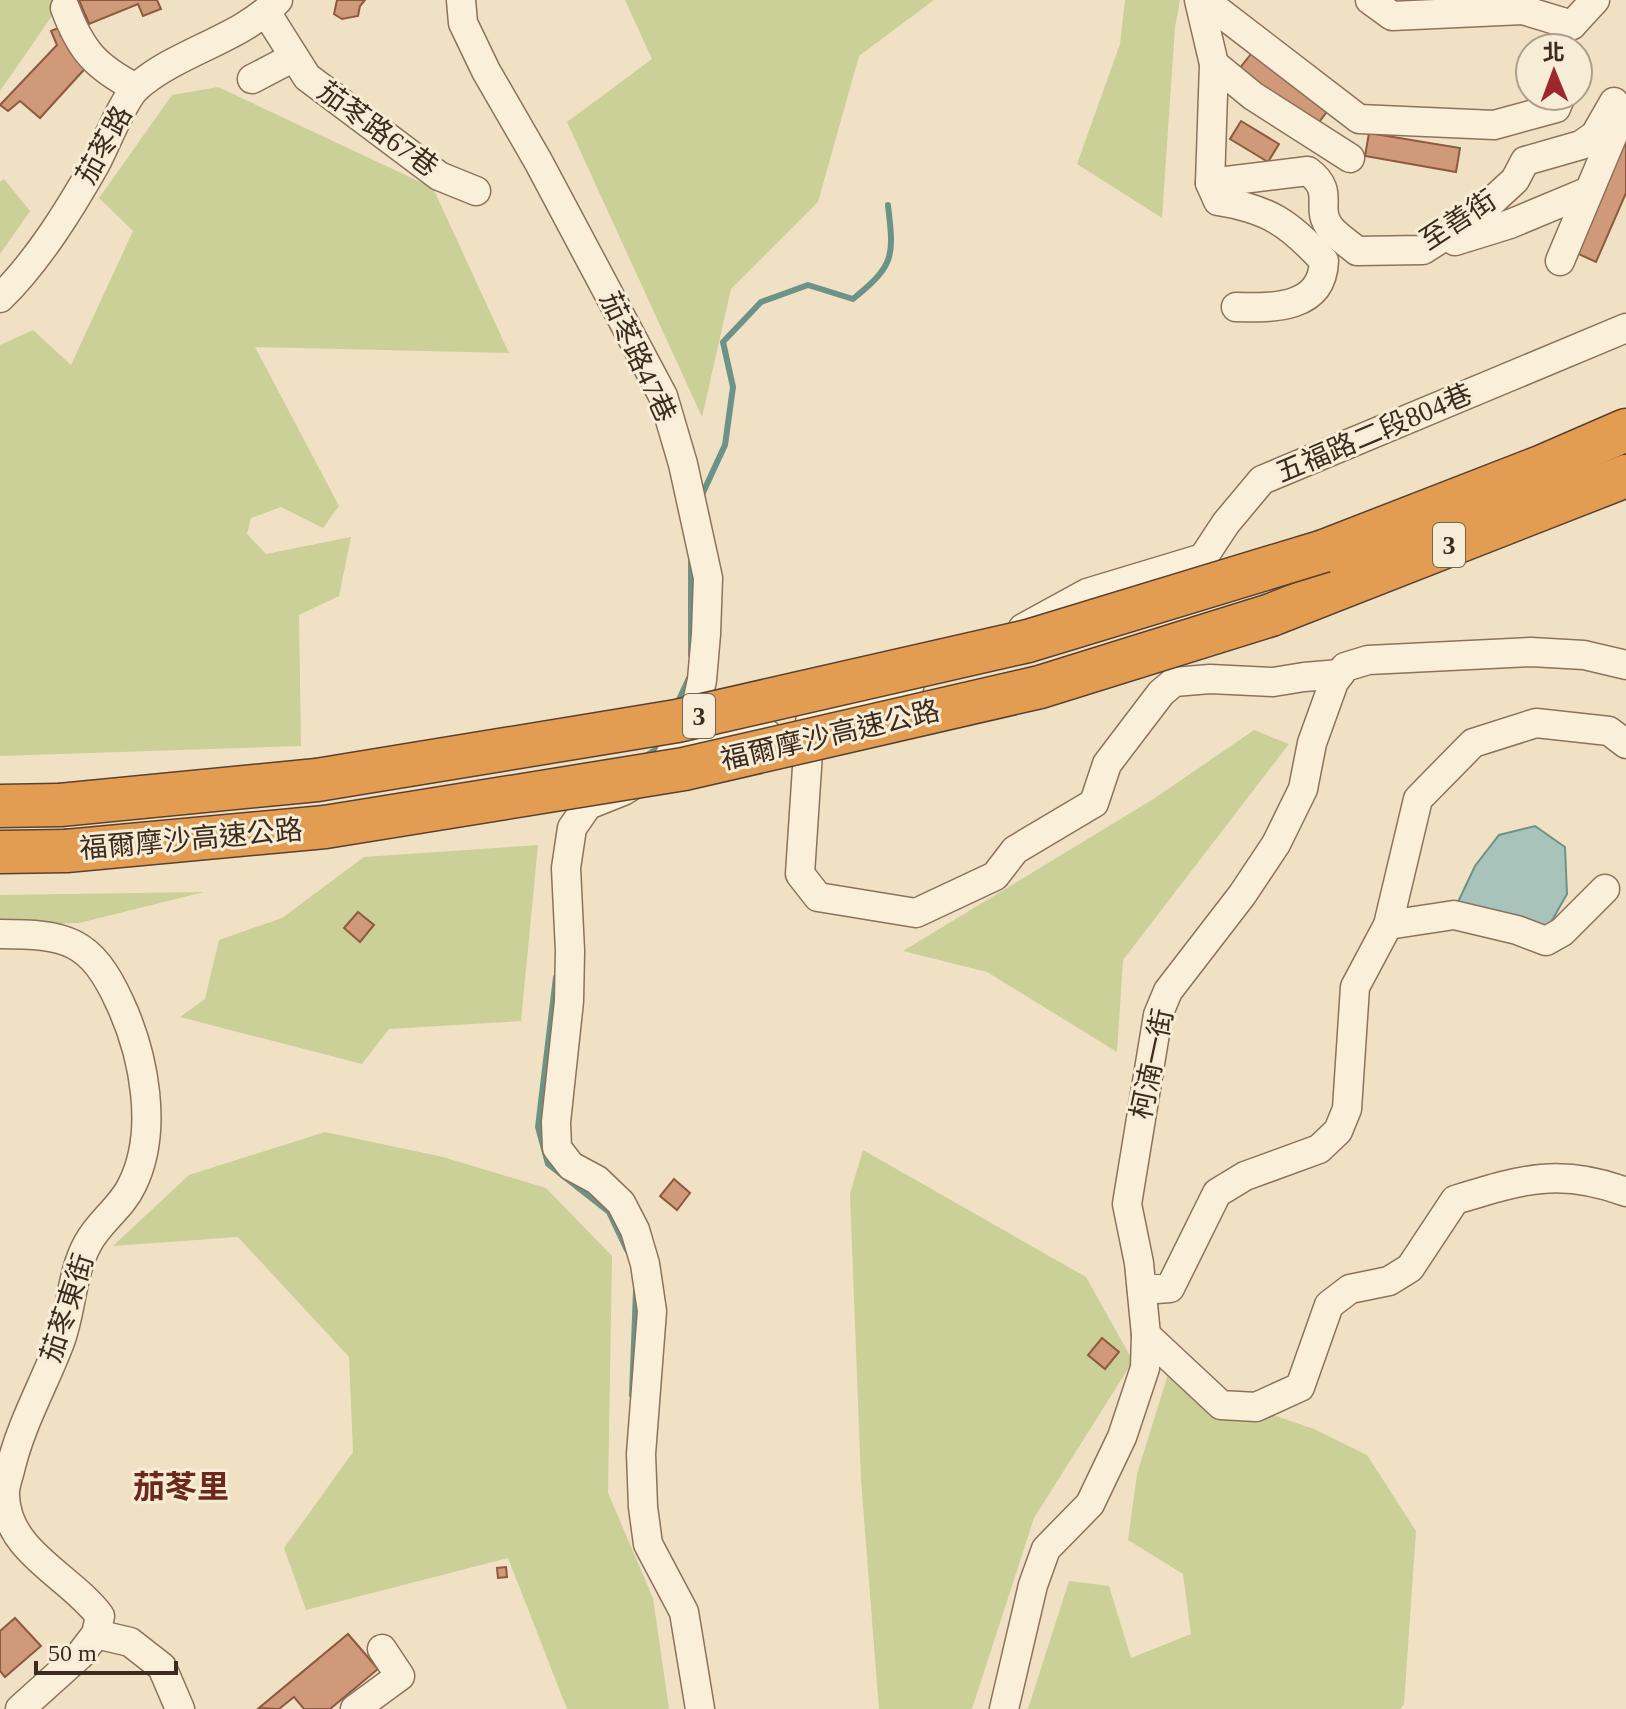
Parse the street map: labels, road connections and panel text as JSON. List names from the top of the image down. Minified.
{"streets":{"highway":["3","福爾摩沙高速公路"],"street":["茄苳路67巷","茄苳路","至善街","茄苳路47巷","五福路二段804巷","柯湳一街","茄苳東街"]},"crossings":[["茄苳路67巷","茄苳路"]],"districts":["茄苳里"],"scale_bar":"50 m","north":"top"}
